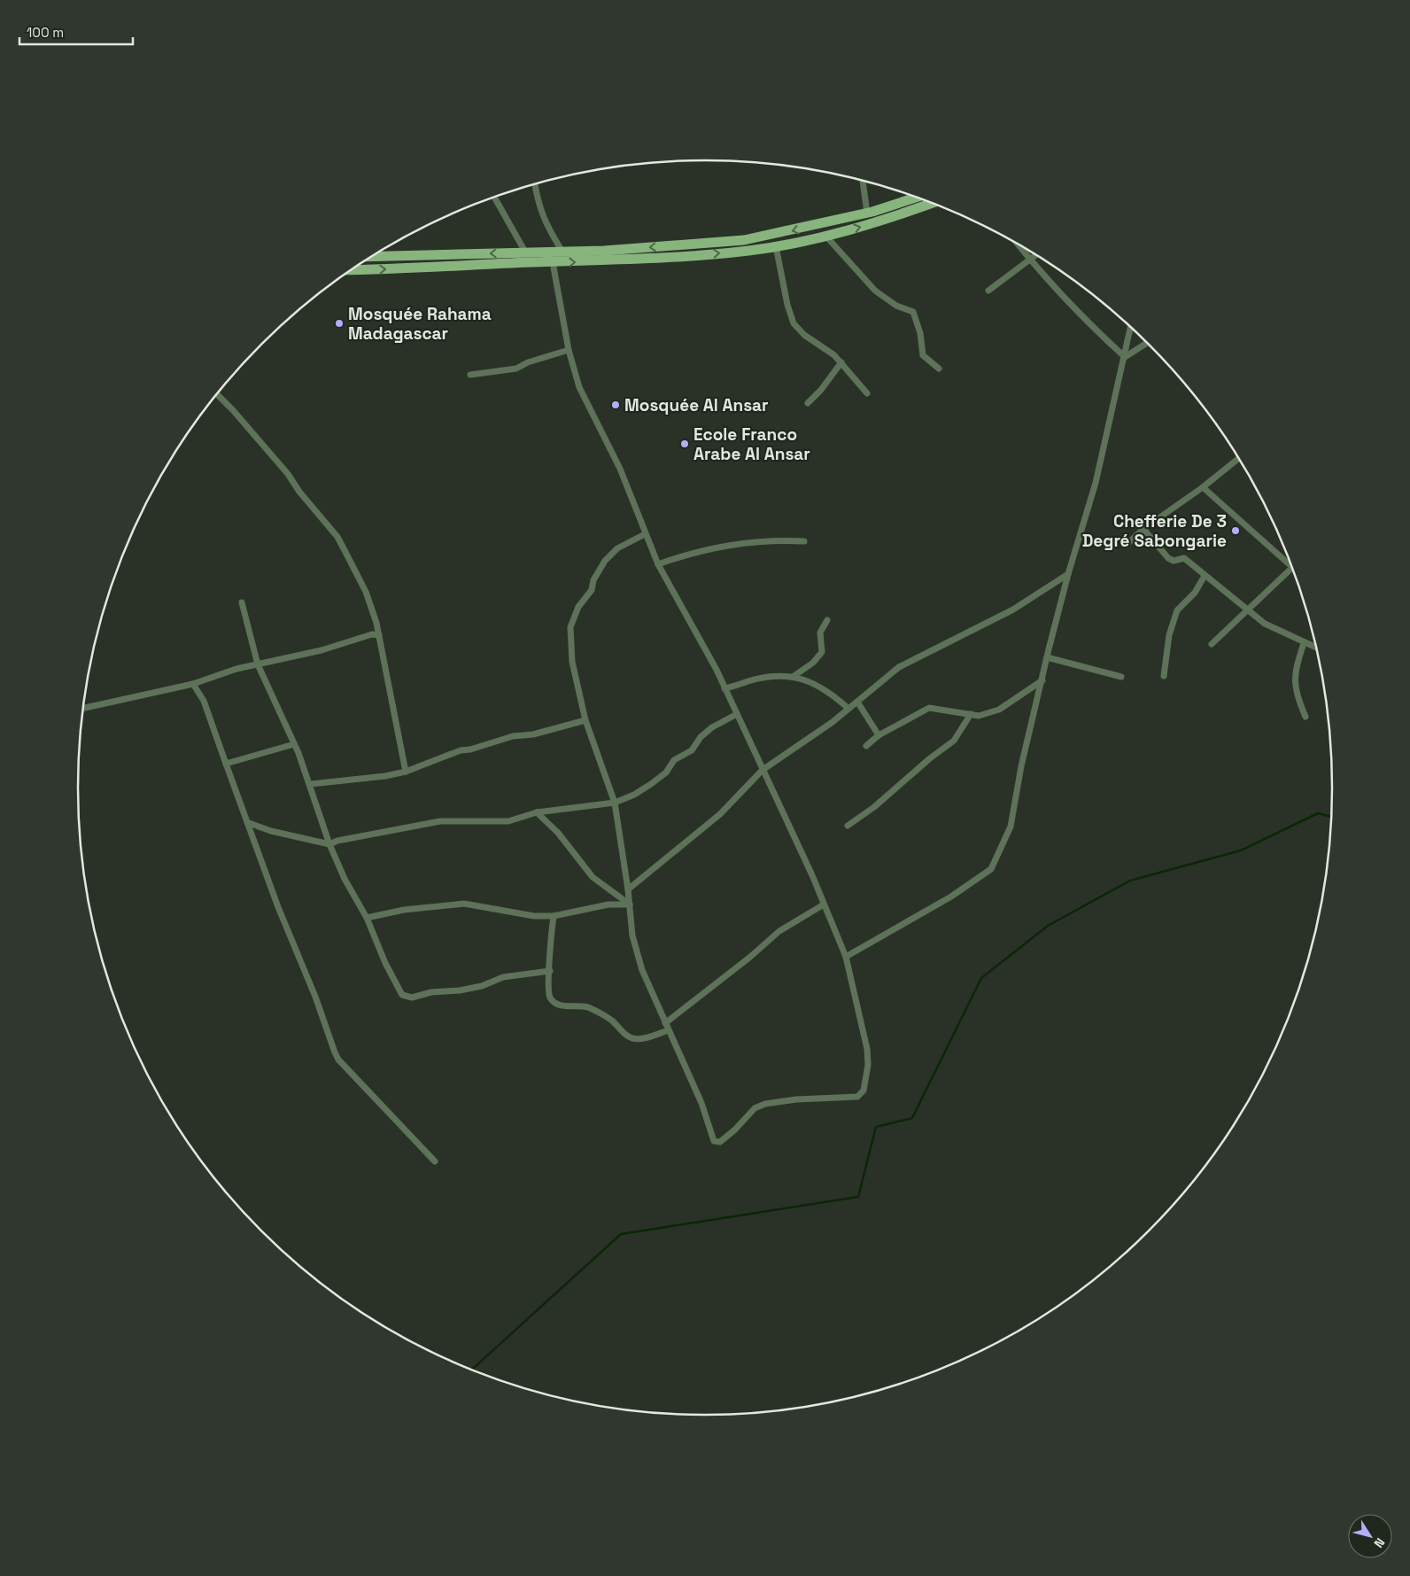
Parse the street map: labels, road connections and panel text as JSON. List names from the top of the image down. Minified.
{"places":["Mosquée Rahama Madagascar","Mosquée Al Ansar","Ecole Franco Arabe Al Ansar","Chefferie De 3 Degré Sabongarie"],"scale_bar":"100 m","north":"bottom right"}
